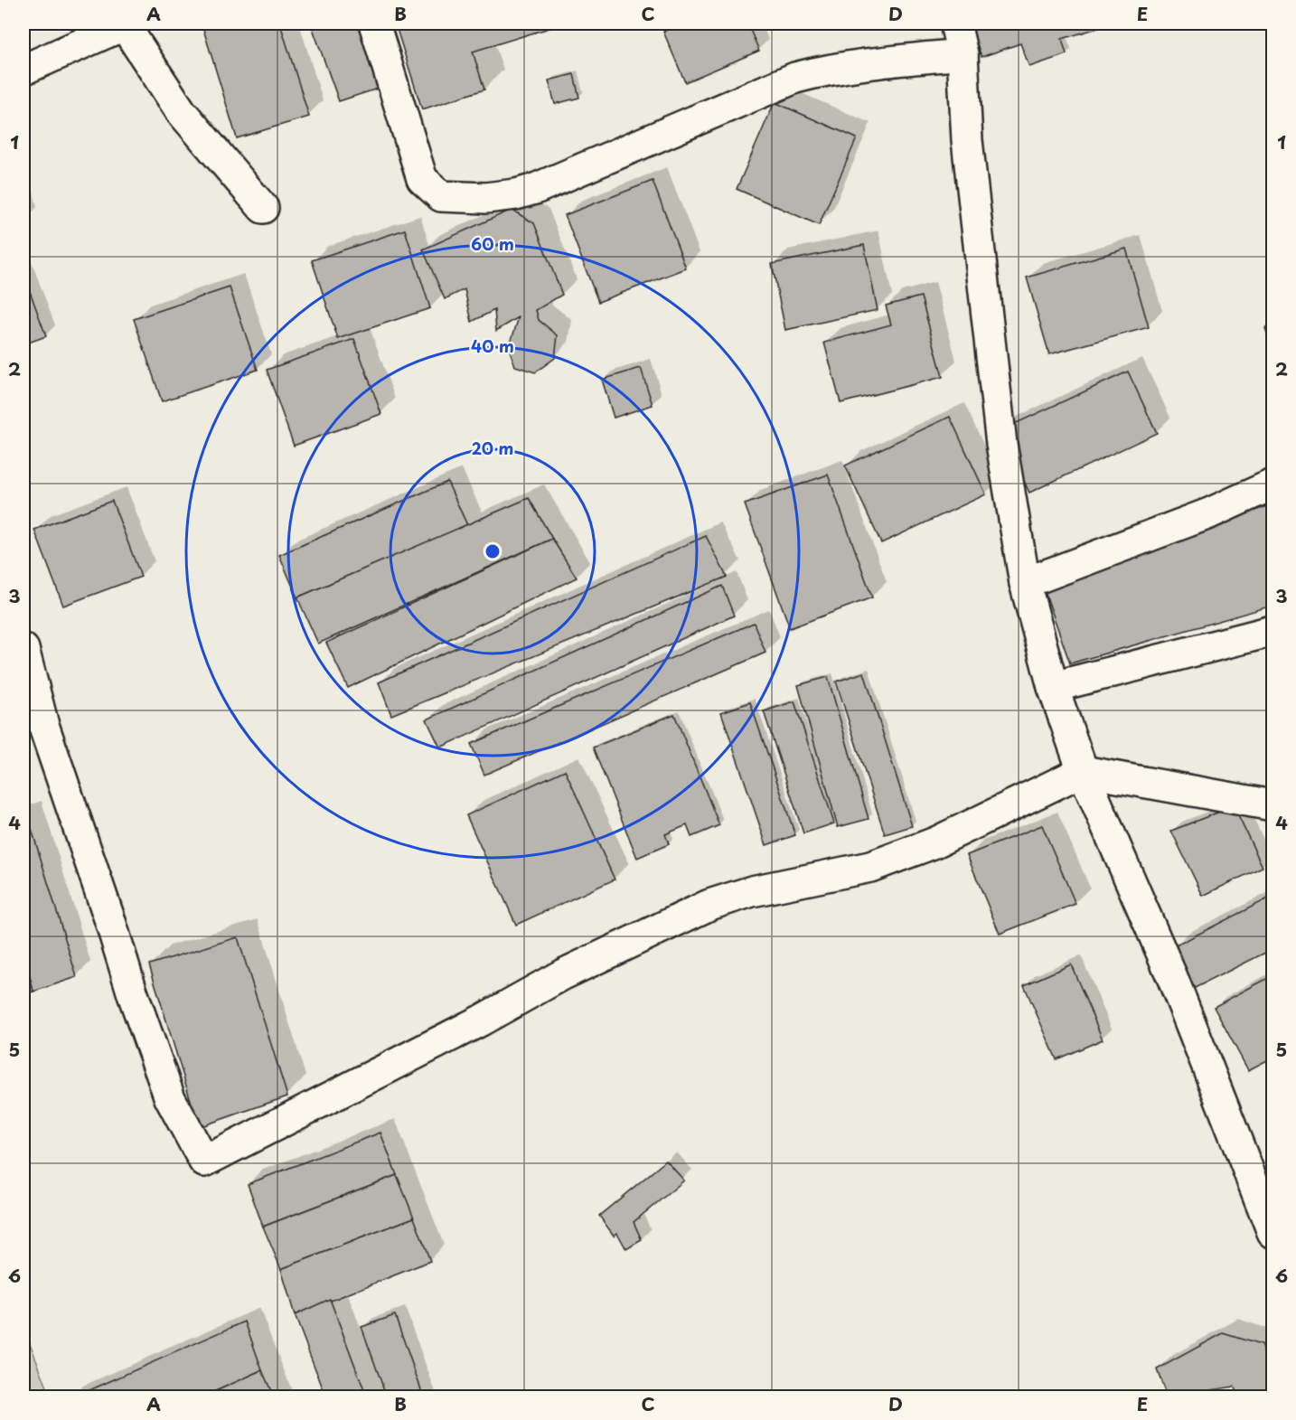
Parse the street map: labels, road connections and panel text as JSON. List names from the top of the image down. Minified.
{"grid":{"columns":["A","B","C","D","E"],"rows":["1","2","3","4","5","6"]},"rings":["60 m","40 m","20 m"]}
